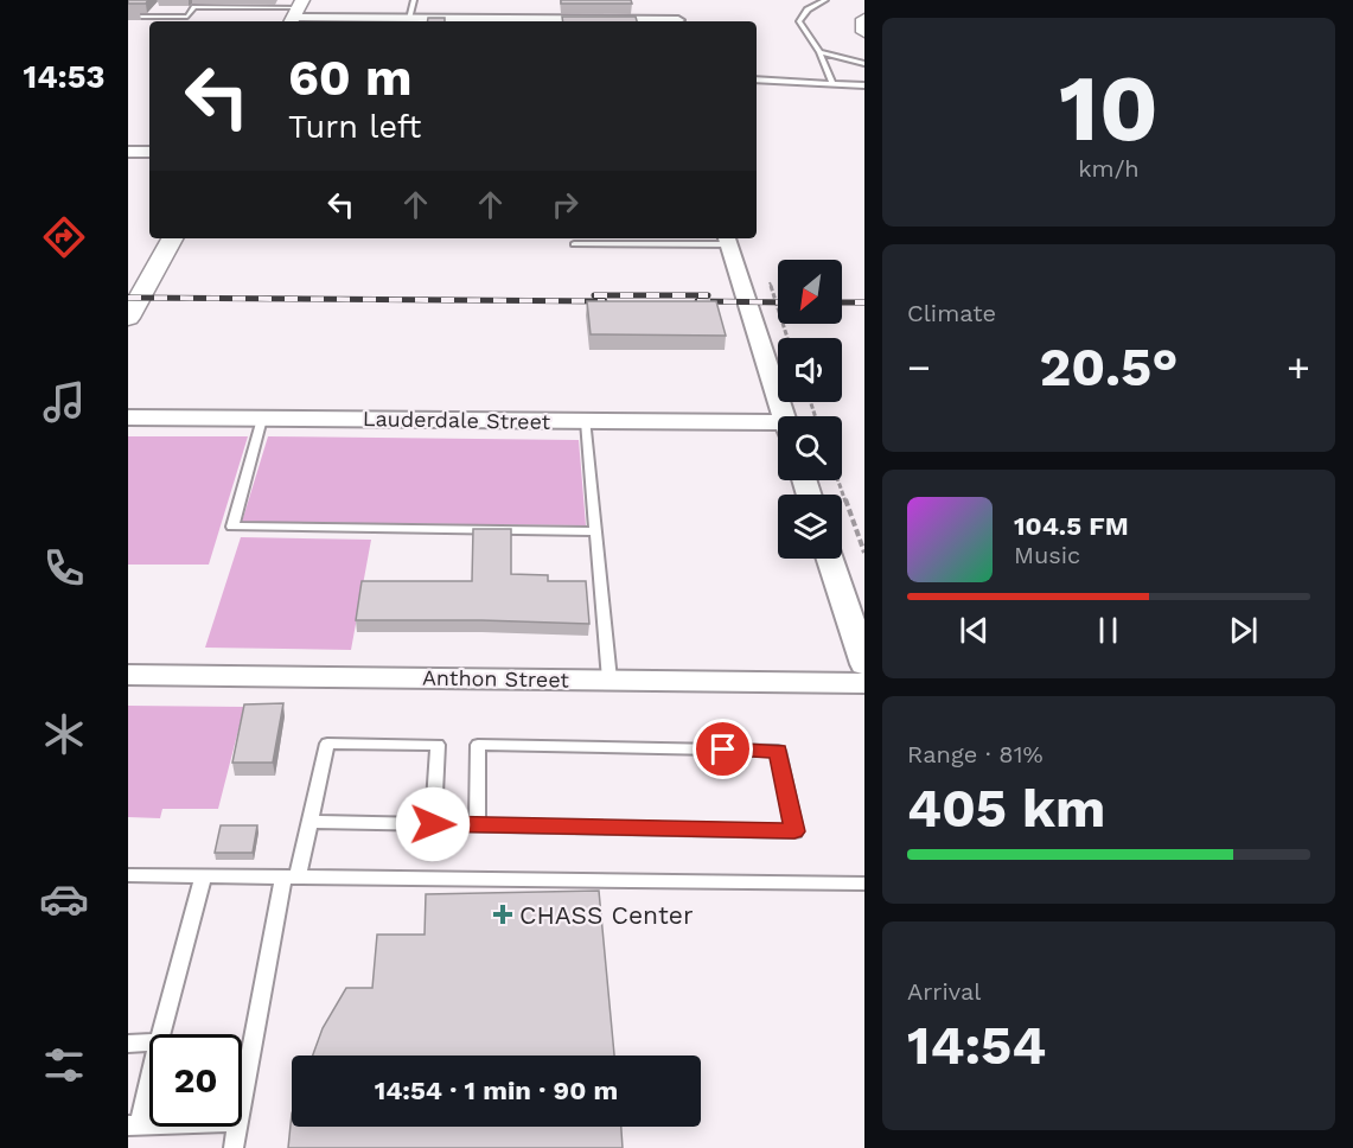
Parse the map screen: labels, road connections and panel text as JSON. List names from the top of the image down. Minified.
{"streets":{"street":["Lauderdale Street","Anthon Street"]},"places":{"health":["CHASS Center"]},"north":"bottom left","page":{"tabs":"14:53","tile":[["10","km/h"],"Climate",["Range · 81%","405 km"],["Arrival","14:54"]],"turn":["60 m","Turn left"],"heat":["−","20.5°","+"],"song":["104.5 FM","Music"],"limit":"20","trip":"14:54 · 1 min · 90 m"}}
